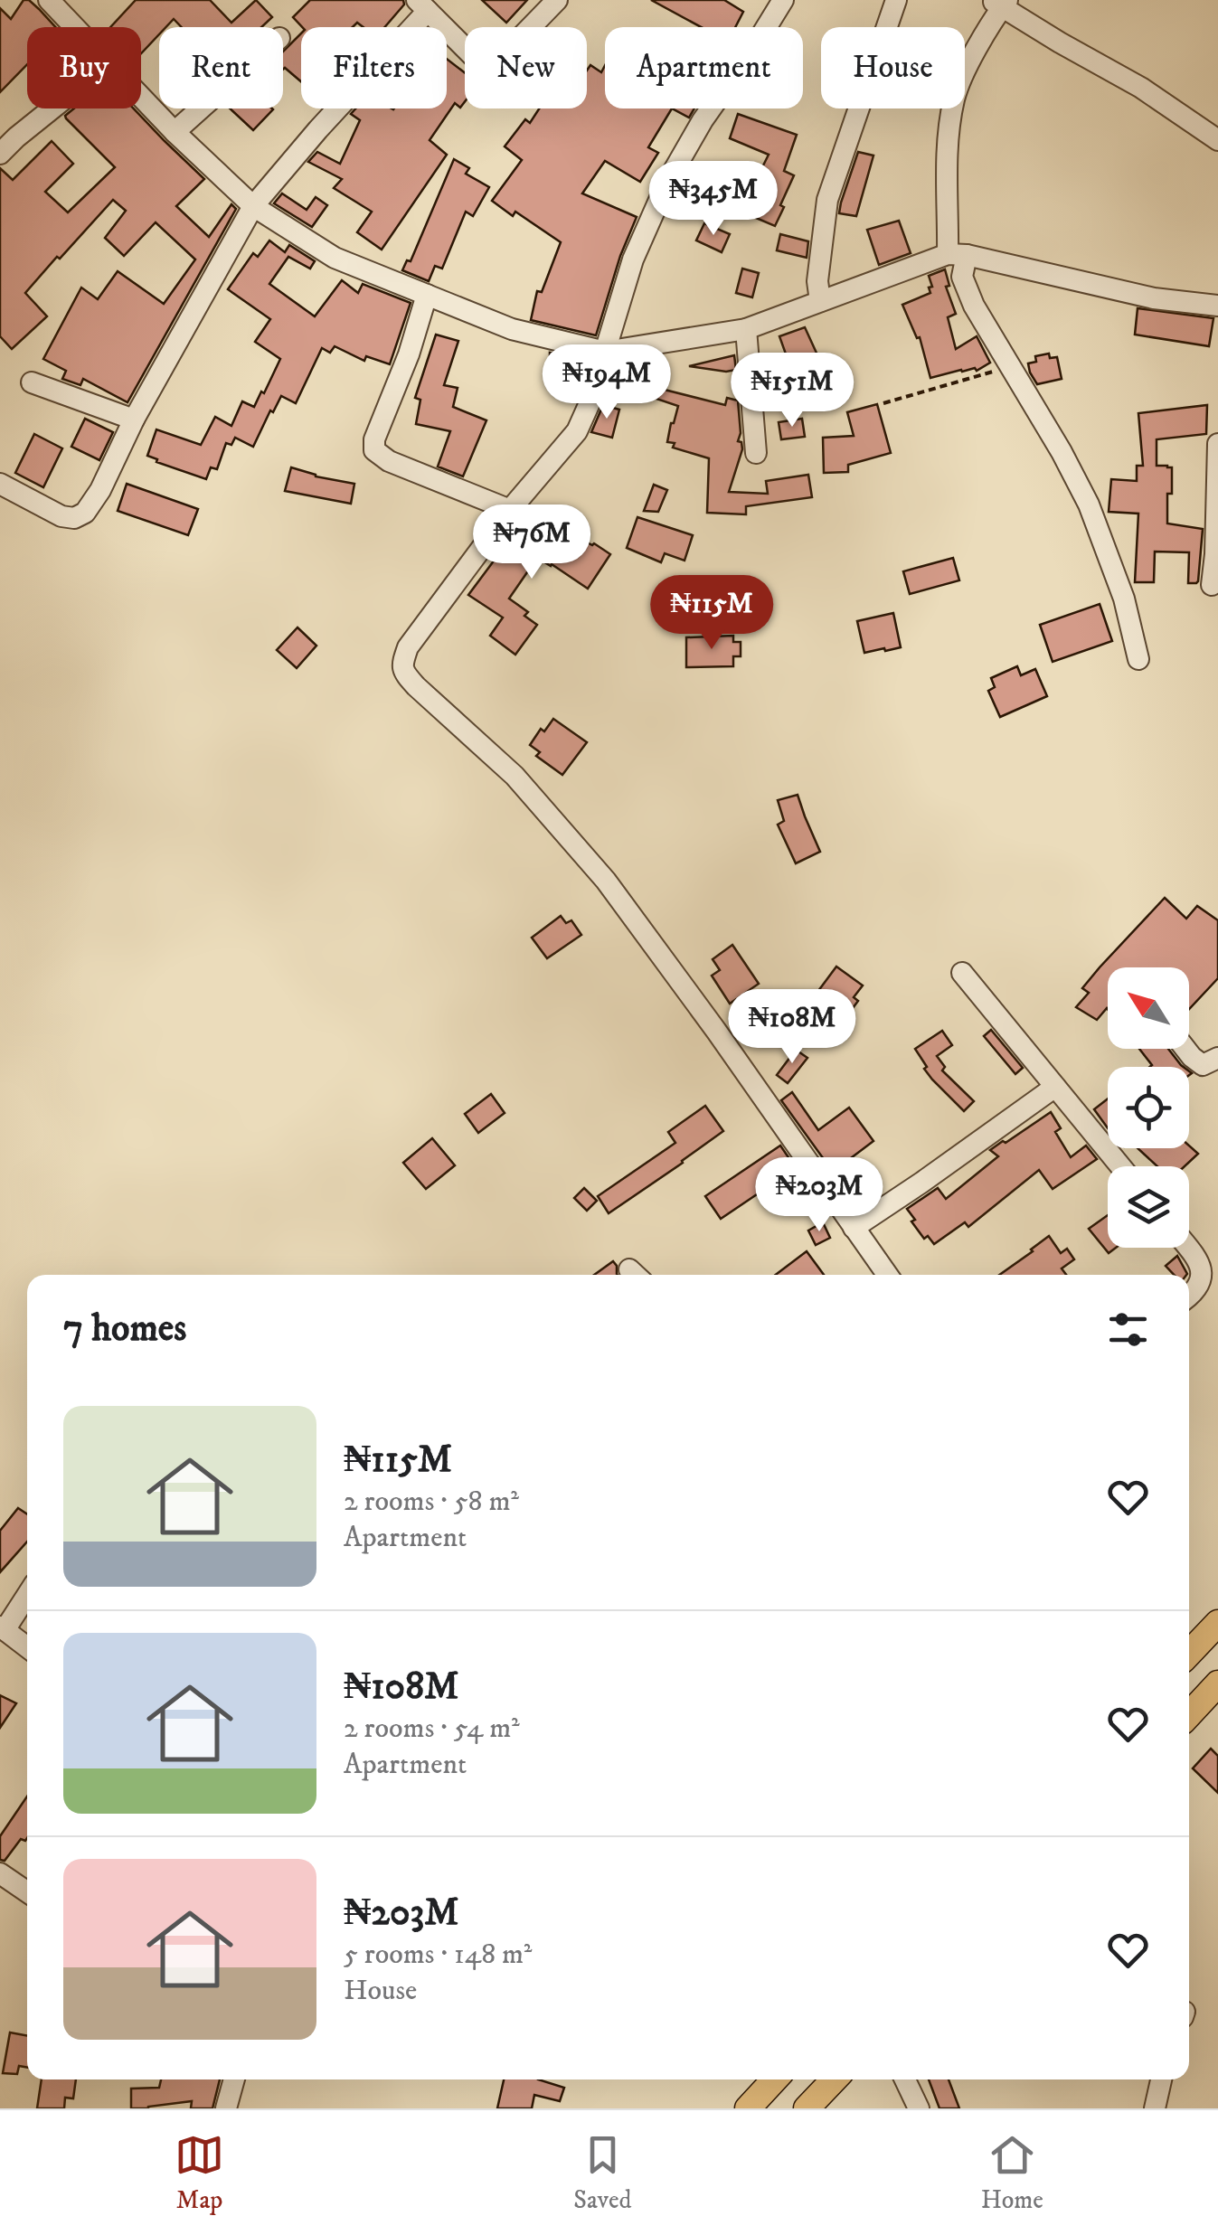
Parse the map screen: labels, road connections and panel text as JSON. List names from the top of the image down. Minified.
{"north":"top left","page":{"chip":["Buy","Rent","Filters","New","Apartment","House"],"price":["₦345M","₦194M","₦151M","₦76M","₦115M","₦108M","₦203M"],"heading":"7 homes","list":[{"name":"₦115M","note":"2 rooms · 58 m² · Apartment"},{"name":"₦108M","note":"2 rooms · 54 m² · Apartment"},{"name":"₦203M","note":"5 rooms · 148 m² · House"}],"tabs":["Map","Saved","Home"]}}
